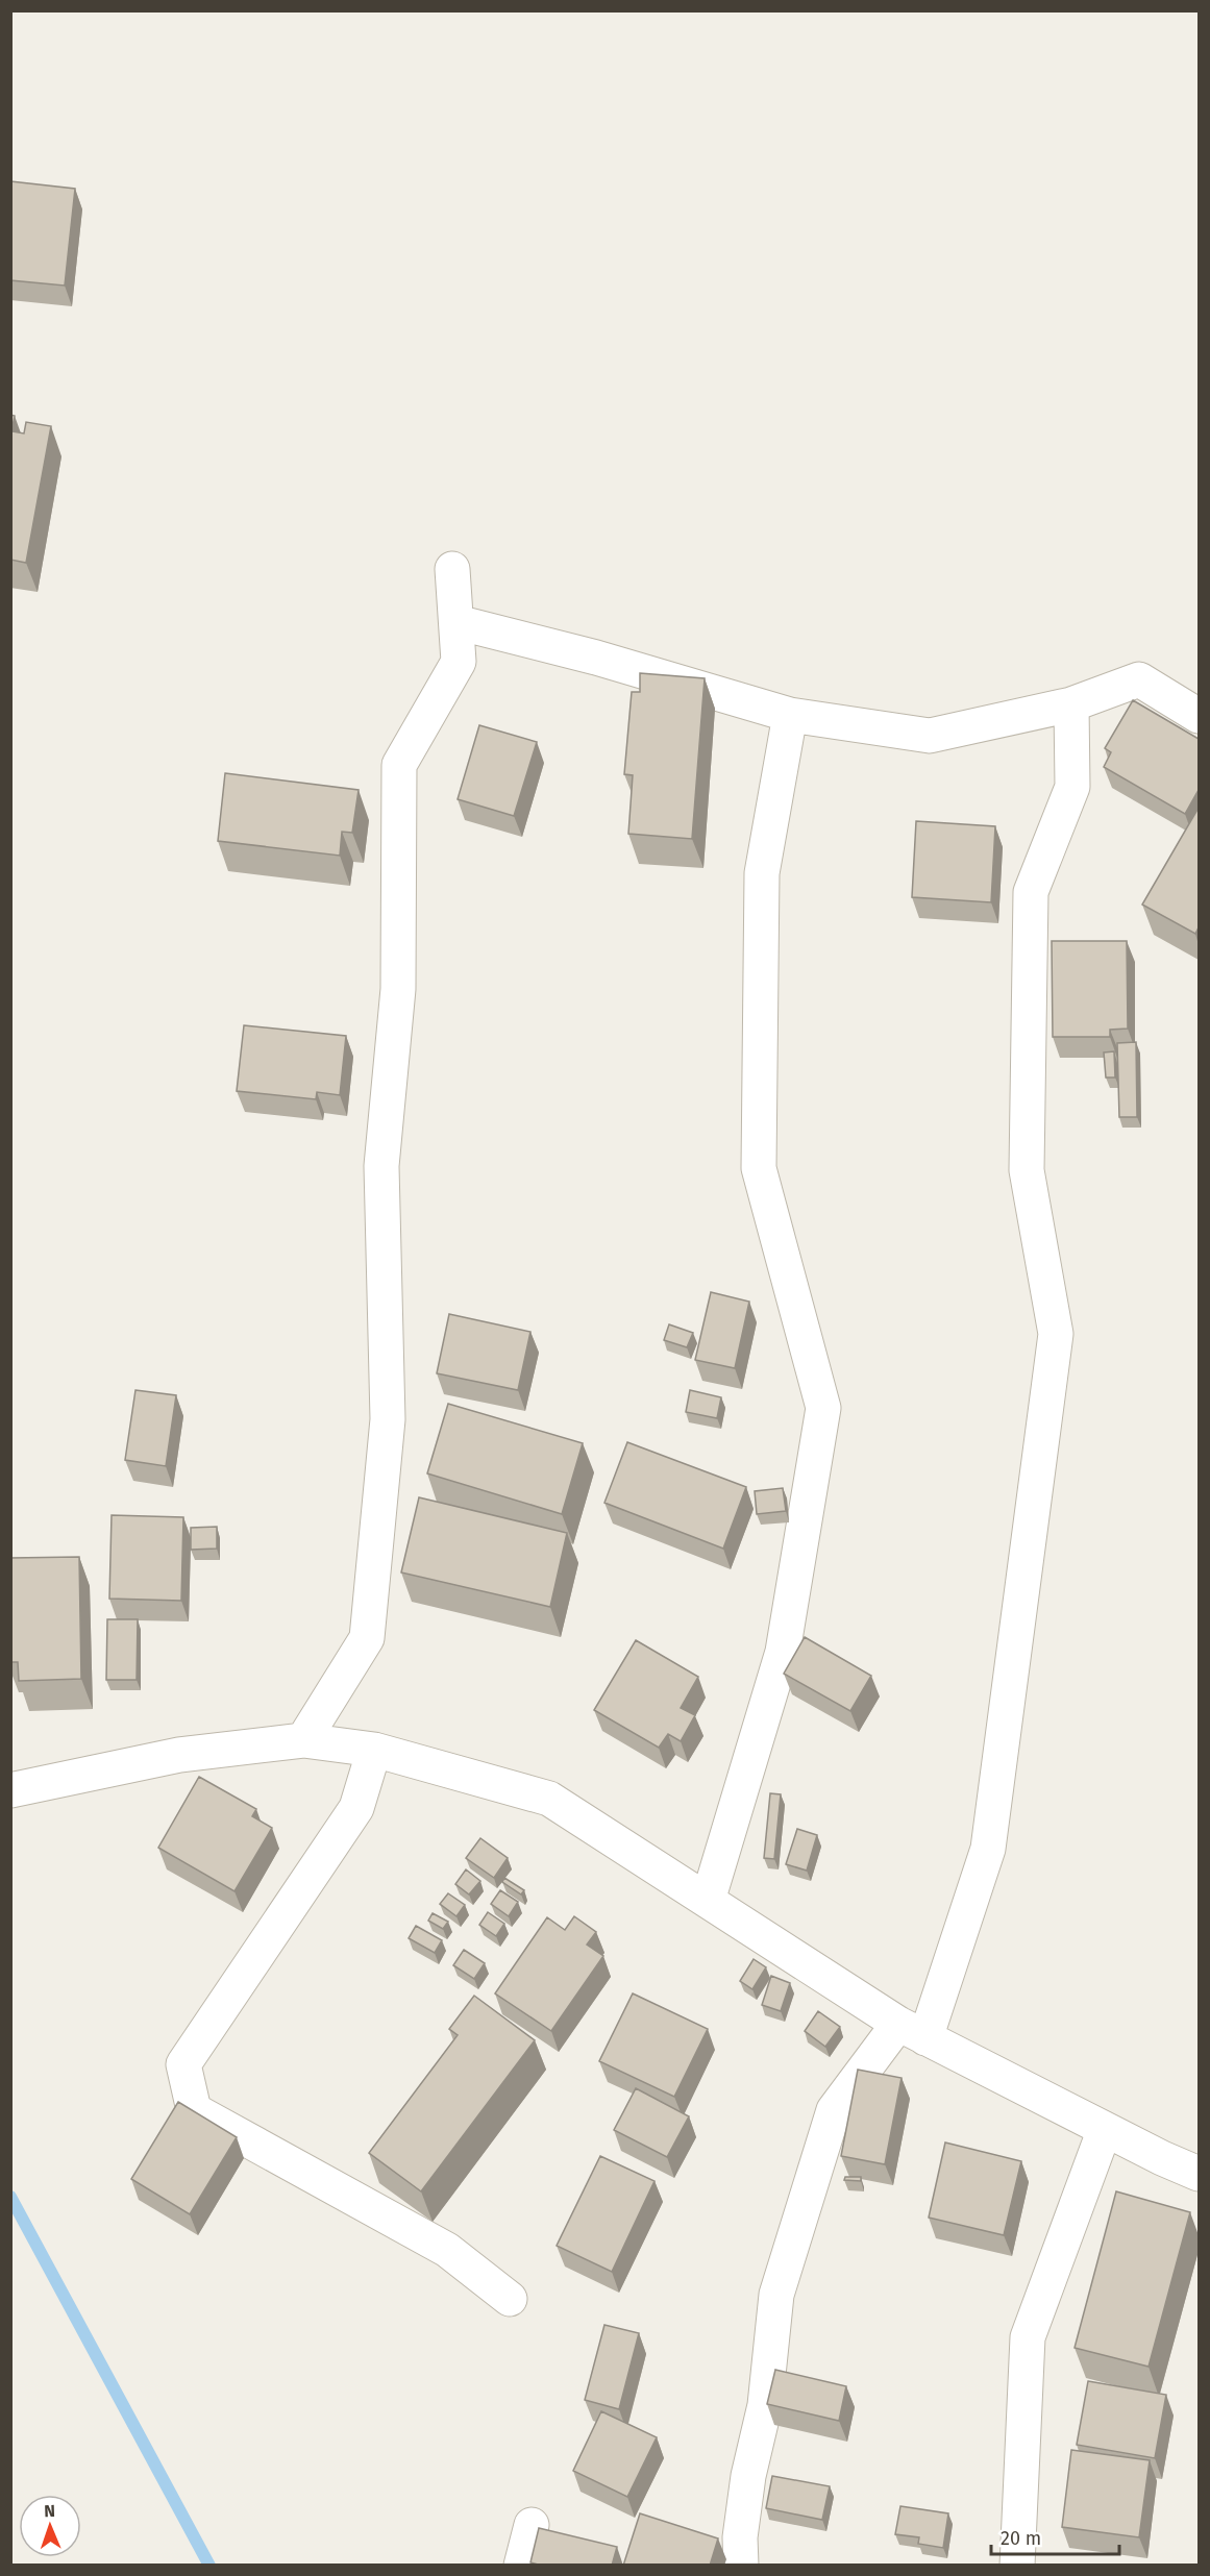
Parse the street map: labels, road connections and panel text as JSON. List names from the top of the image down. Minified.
{"scale_bar":"20 m","north":"top"}
